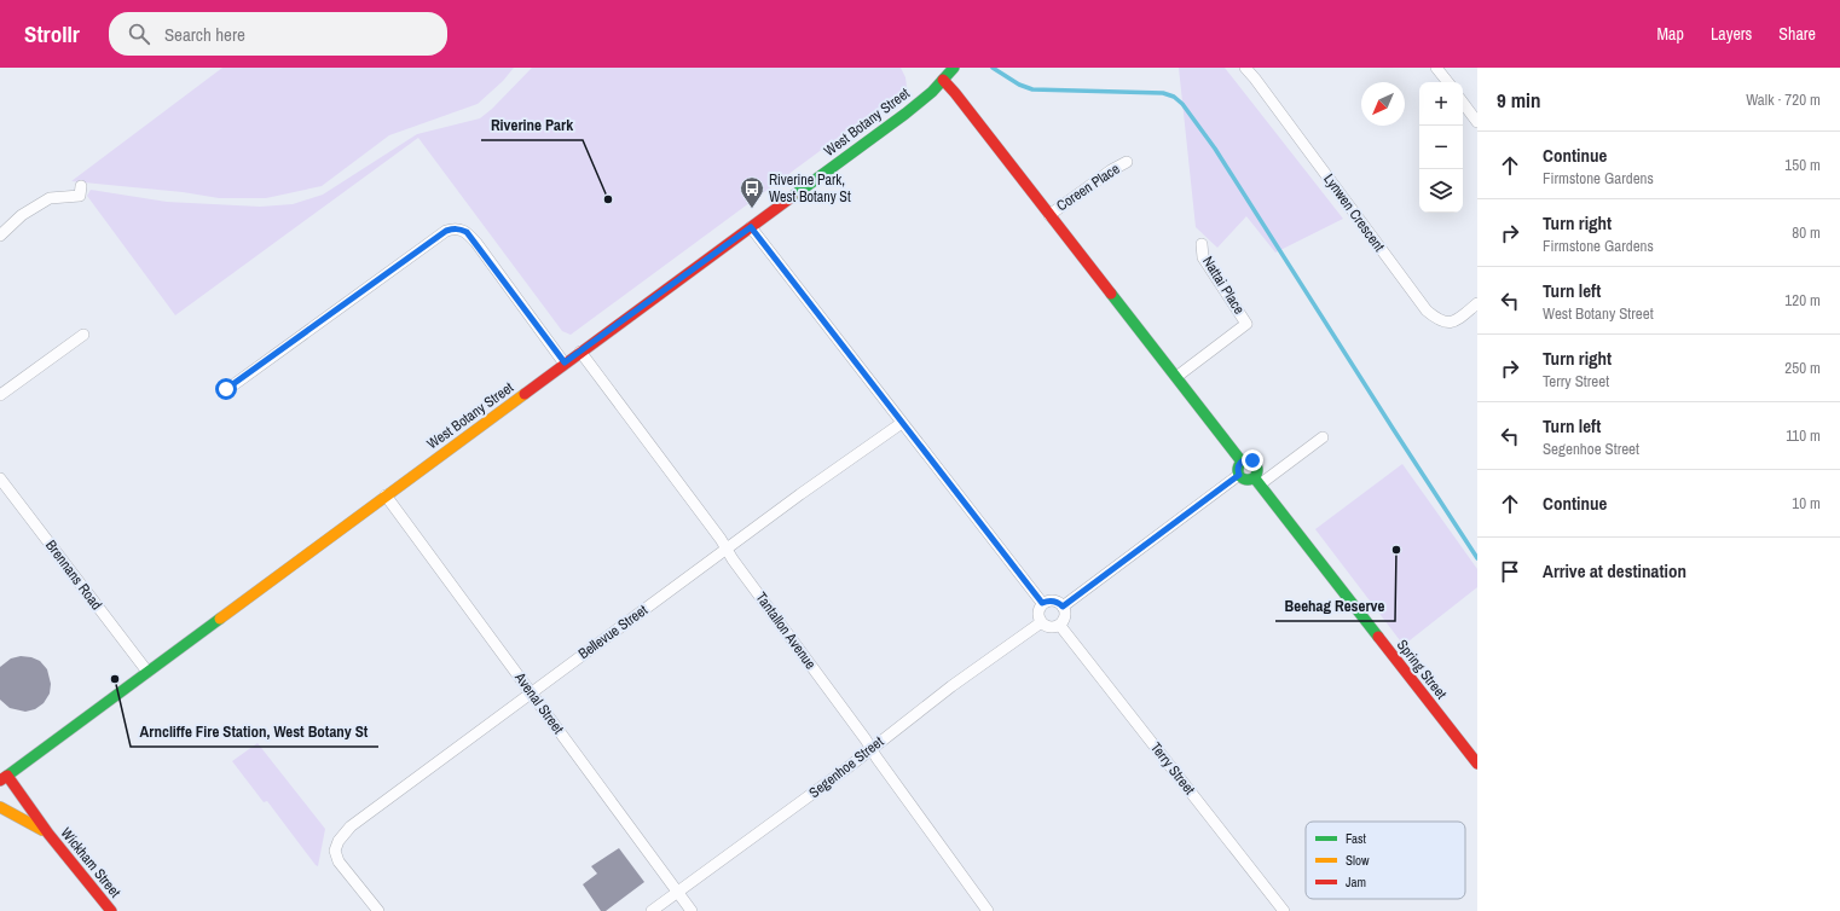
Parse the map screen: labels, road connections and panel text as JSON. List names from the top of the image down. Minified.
{"streets":{"main road":["West Botany Street","Spring Street","Wickham Street"],"street":["Coreen Place","Lynwen Crescent","Nattai Place","Brennans Road","Tantallon Avenue","Bellevue Street","Avenal Street","Segenhoe Street","Terry Street"]},"crossings":[["West Botany Street","Brennans Road"],["West Botany Street","Tantallon Avenue"],["West Botany Street","Avenal Street"],["West Botany Street","Wickham Street"],["Tantallon Avenue","Bellevue Street"],["Tantallon Avenue","Segenhoe Street"],["Bellevue Street","Avenal Street"],["Avenal Street","Segenhoe Street"],["Segenhoe Street","Terry Street"]],"places":{"other":["Riverine Park","Beehag Reserve","Arncliffe Fire Station, West Botany St"],"bus stop":["Riverine Park, West Botany St"]},"legend":["Fast","Slow","Jam"],"north":"bottom left","page":{"header":"Strollr","search":"Search here","nav":["Map","Layers","Share"],"heading":["9 min","Walk · 720 m"],"map_buttons":["+","−"],"list":[["Continue","Firmstone Gardens","150 m"],["Turn right","Firmstone Gardens","80 m"],["Turn left","West Botany Street","120 m"],["Turn right","Terry Street","250 m"],["Turn left","Segenhoe Street","110 m"],["Continue","10 m"],"Arrive at destination"]}}
